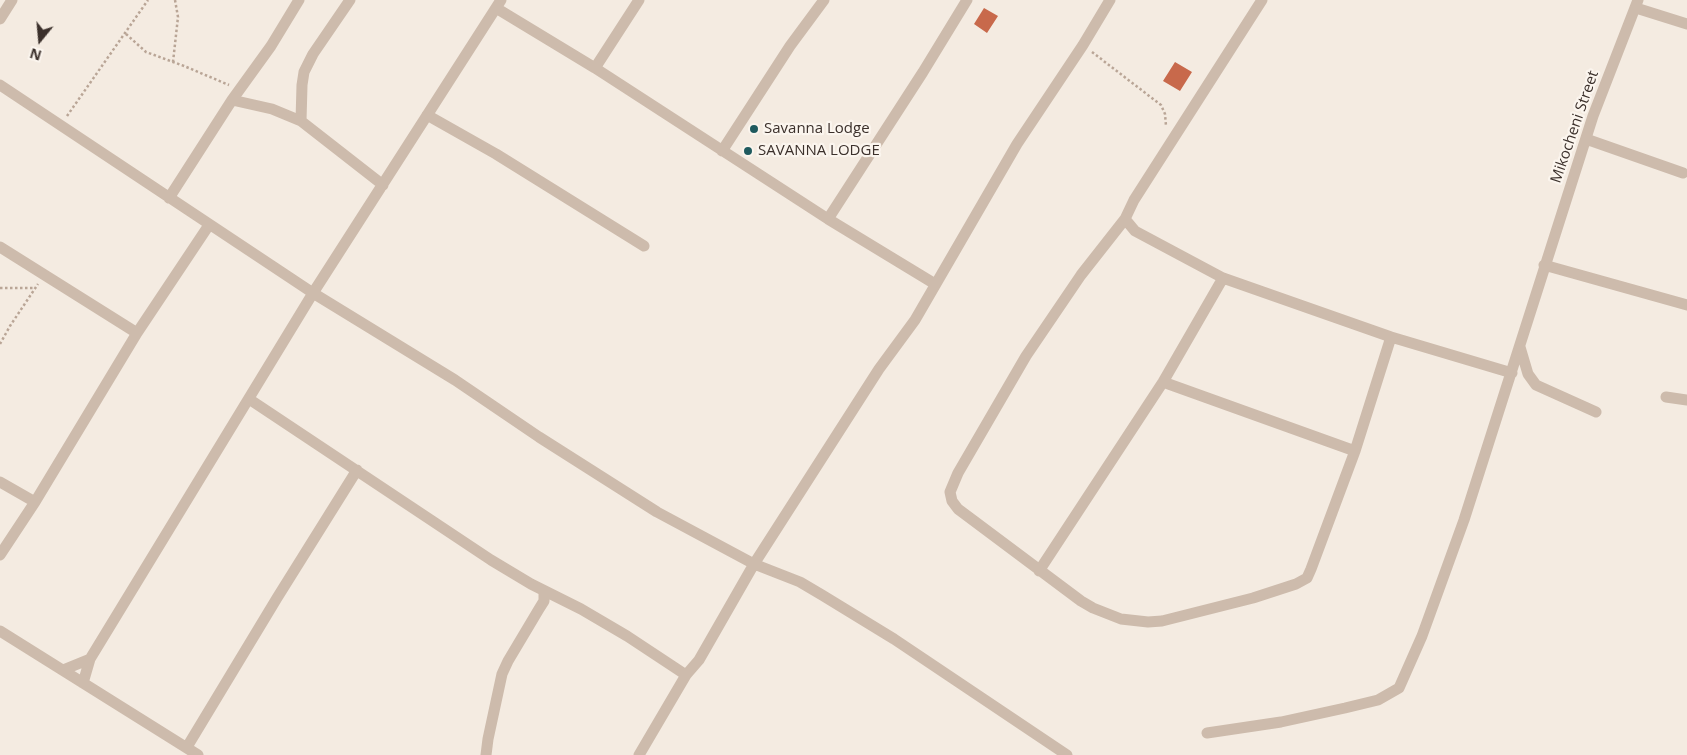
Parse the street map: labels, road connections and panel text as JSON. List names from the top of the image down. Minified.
{"streets":{"street":["Mikocheni Street"]},"places":["Savanna Lodge","SAVANNA LODGE"],"north":"bottom"}
